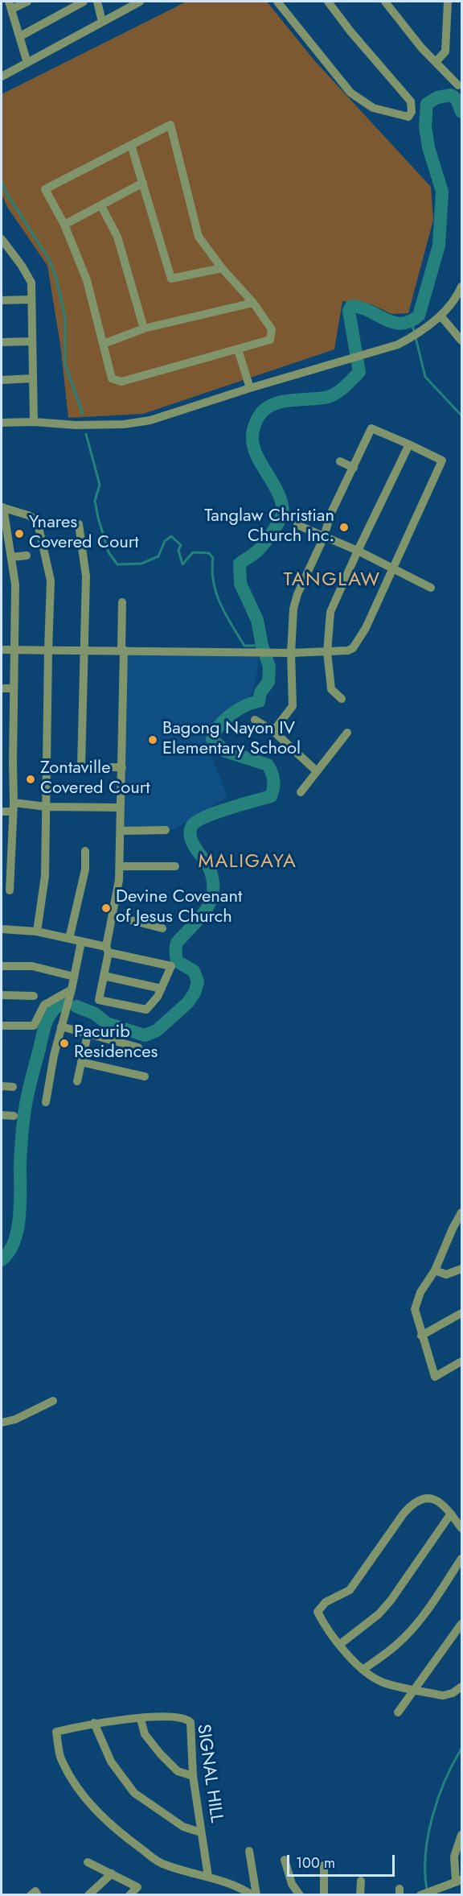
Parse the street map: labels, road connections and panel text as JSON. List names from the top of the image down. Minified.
{"streets":{"street":["SIGNAL HILL"]},"districts":["TANGLAW","MALIGAYA"],"places":["Tanglaw Christian Church Inc.","Ynares Covered Court","Bagong Nayon IV Elementary School","Zontaville Covered Court","Devine Covenant of Jesus Church","Pacurib Residences"],"scale_bar":"100 m"}
